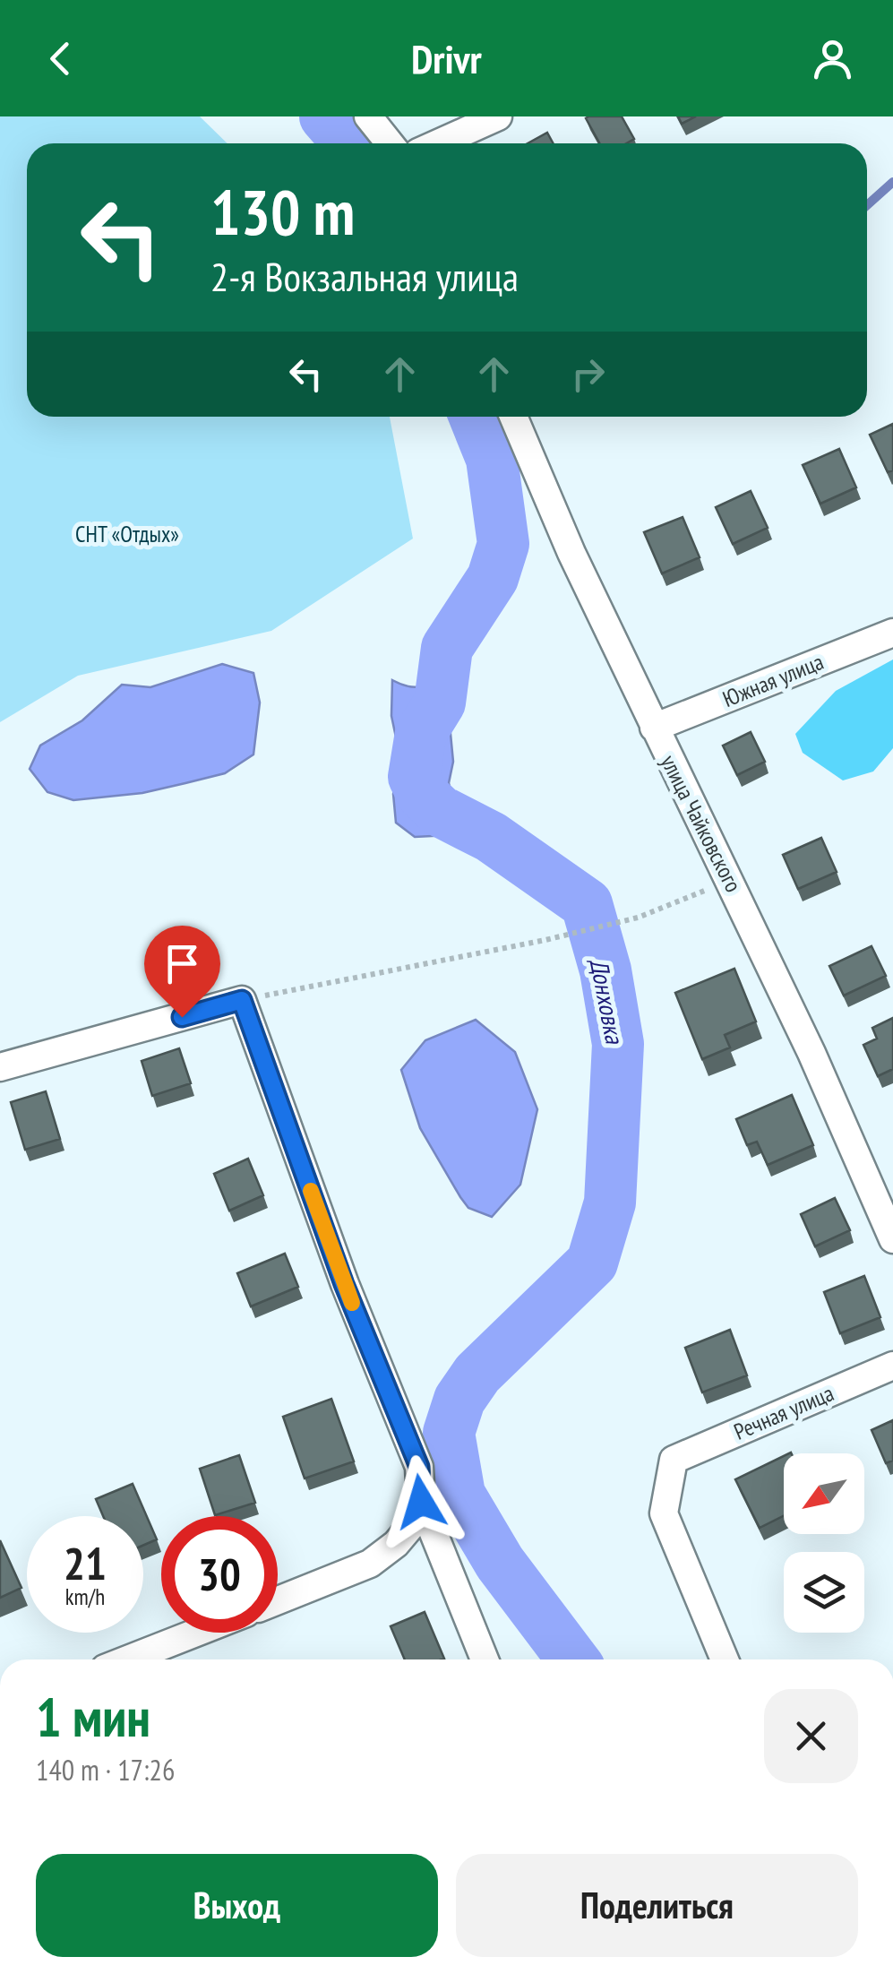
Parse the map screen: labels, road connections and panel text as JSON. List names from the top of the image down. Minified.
{"streets":{"street":["Южная улица","улица Чайковского","Речная улица"]},"crossings":[["Южная улица","улица Чайковского"]],"water":["Донховка"],"parks":["СНТ «Отдых»"],"north":"bottom left","page":{"header":"Drivr","turn":["130 m","2-я Вокзальная улица"],"speed":"21 km/h","limit":"30","heading":["1 мин","140 m · 17:26"],"buttons":["Выход","Поделиться"]}}
